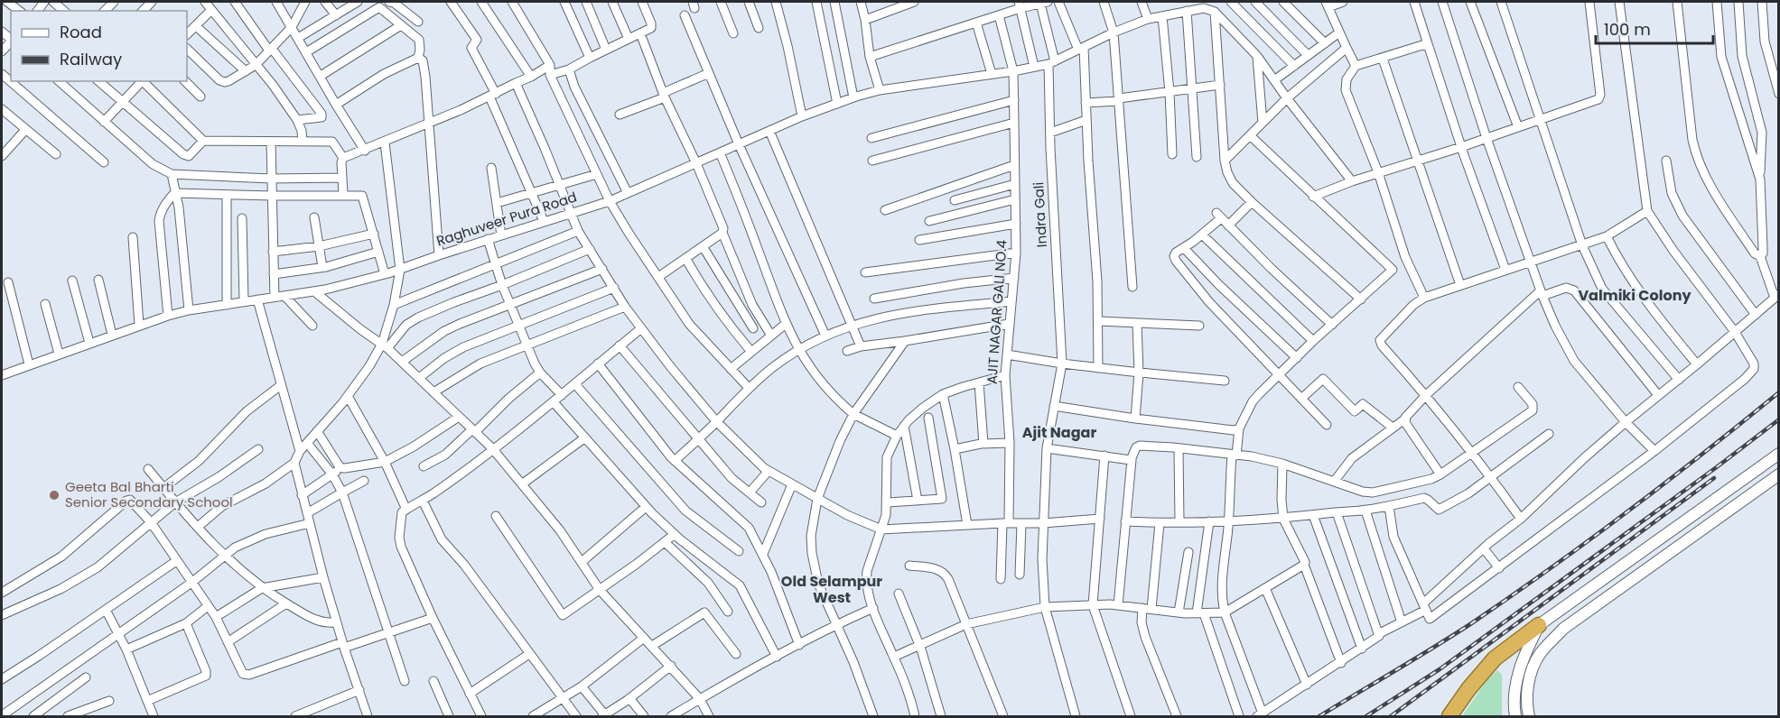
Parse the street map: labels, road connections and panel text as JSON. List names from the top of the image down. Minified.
{"streets":{"street":["Indra Gali","Raghuveer Pura Road","AJIT NAGAR GALI NO.4"]},"crossings":[["Raghuveer Pura Road","AJIT NAGAR GALI NO.4"]],"districts":["Valmiki Colony","Ajit Nagar","Old Selampur West"],"places":["Geeta Bal Bharti Senior Secondary School"],"legend":["Road","Railway"],"scale_bar":"100 m"}
